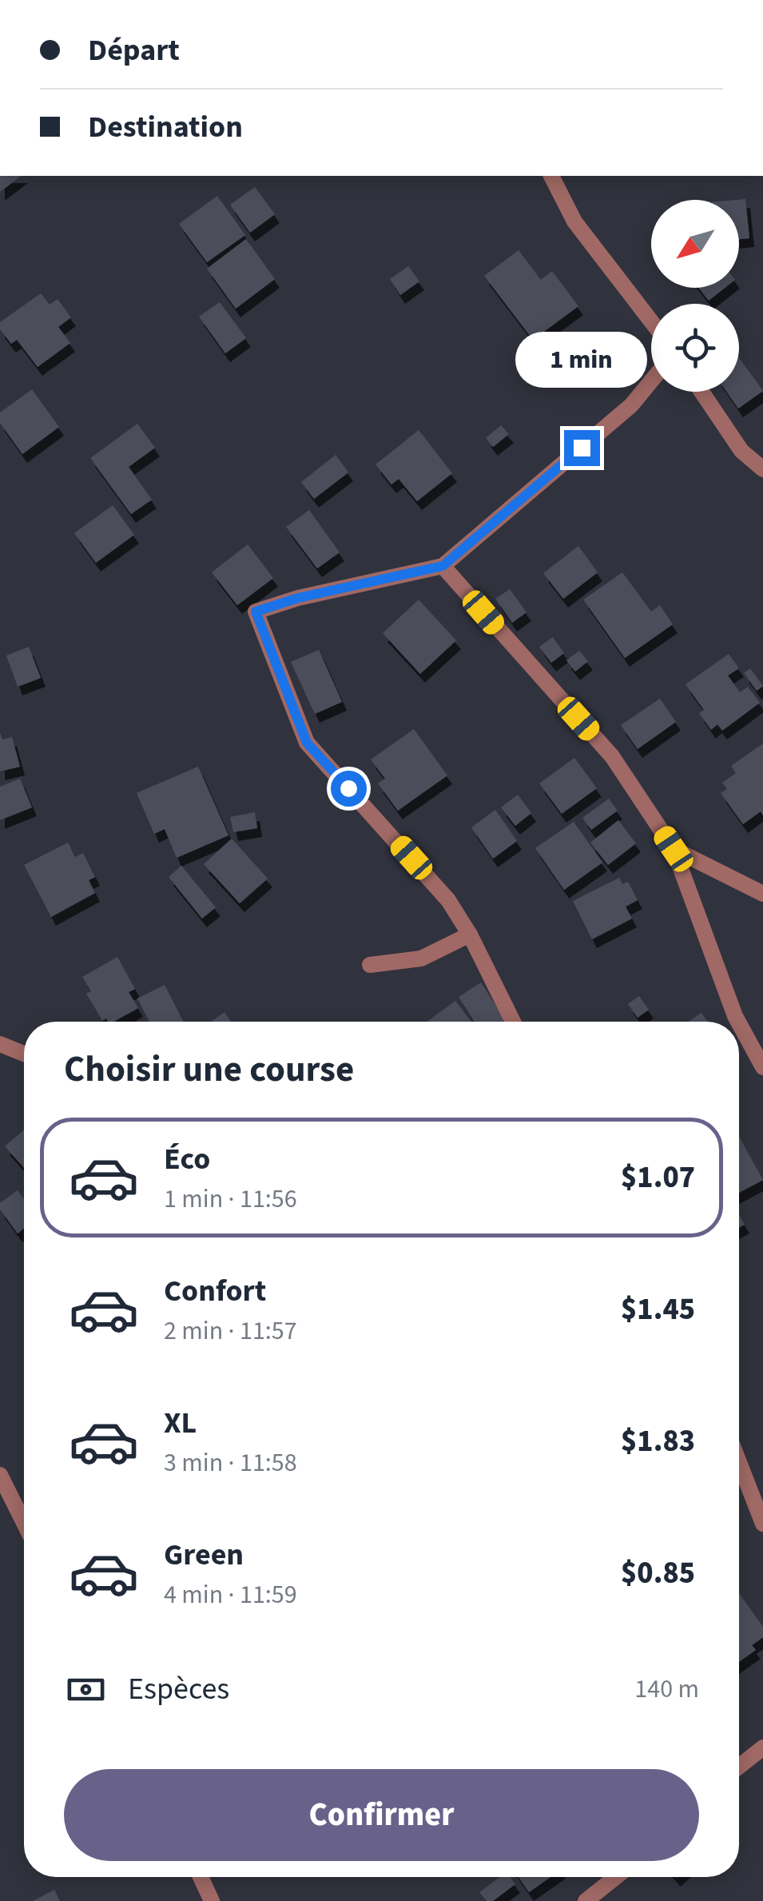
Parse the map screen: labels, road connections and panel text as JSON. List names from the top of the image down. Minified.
{"north":"bottom left","page":{"banner":["Départ","Destination"],"bubble":"1 min","heading":"Choisir une course","list":[{"name":"Éco","note":"1 min · 11:56","value":"$1.07"},{"name":"Confort","note":"2 min · 11:57","value":"$1.45"},{"name":"XL","note":"3 min · 11:58","value":"$1.83"},{"name":"Green","note":"4 min · 11:59","value":"$0.85"}],"pay":["Espèces","140 m"],"buttons":"Confirmer"}}
